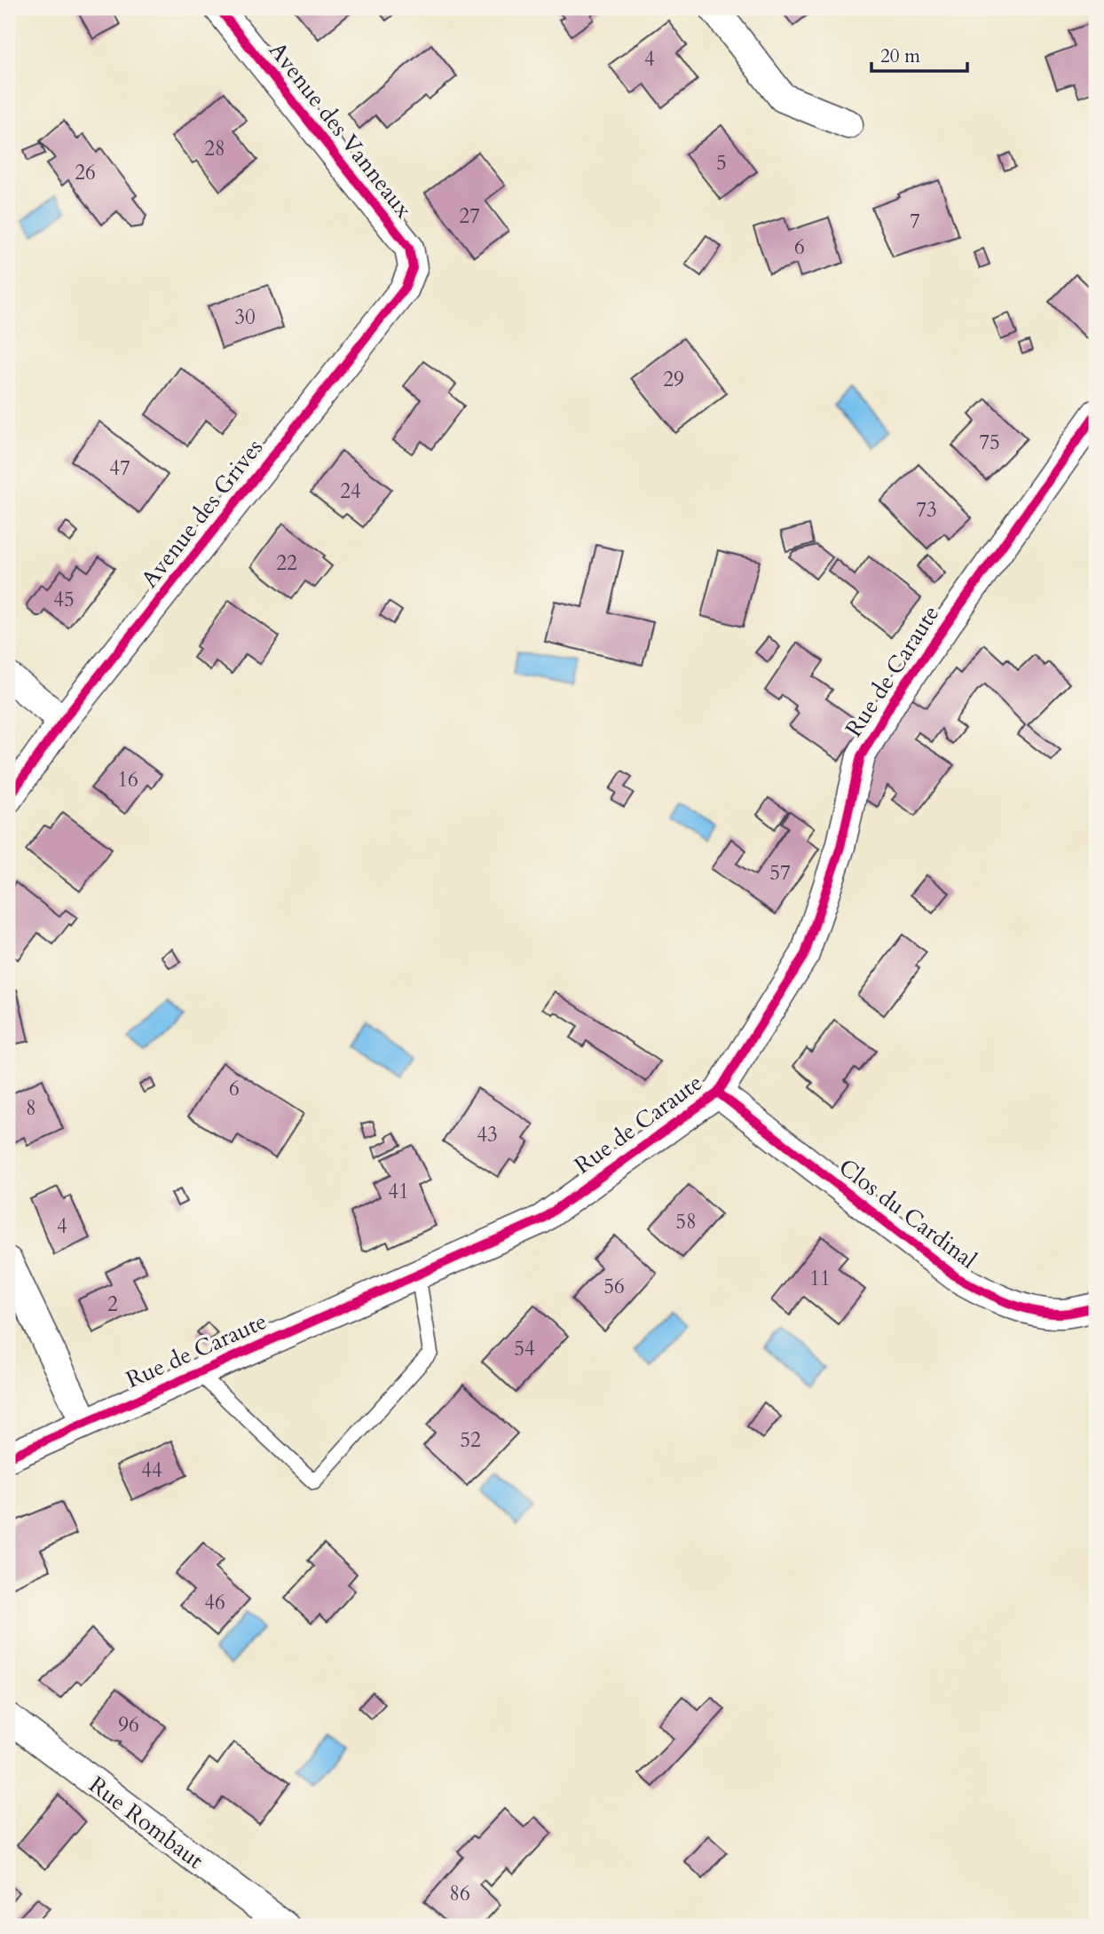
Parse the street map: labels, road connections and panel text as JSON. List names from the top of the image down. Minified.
{"streets":{"street":["Avenue des Vanneaux","Avenue des Grives","Rue de Caraute","Clos du Cardinal","Rue Rombaut"]},"crossings":[["Avenue des Vanneaux","Avenue des Grives"],["Rue de Caraute","Clos du Cardinal"]],"house_numbers":["4","28","5","26","27","7","6","30","29","75","47","24","73","22","45","16","57","6","8","43","41","58","4","11","56","2","54","52","44","46","96","86"],"scale_bar":"20 m"}
